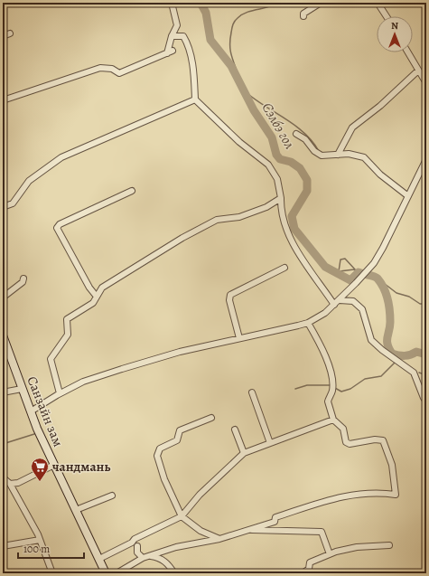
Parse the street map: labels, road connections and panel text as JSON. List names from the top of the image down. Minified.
{"streets":{"main road":["Санзайн зам"]},"water":["Сэлбэ гол"],"places":{"supermarket":["чандмань"]},"scale_bar":"100 m","north":"top"}
